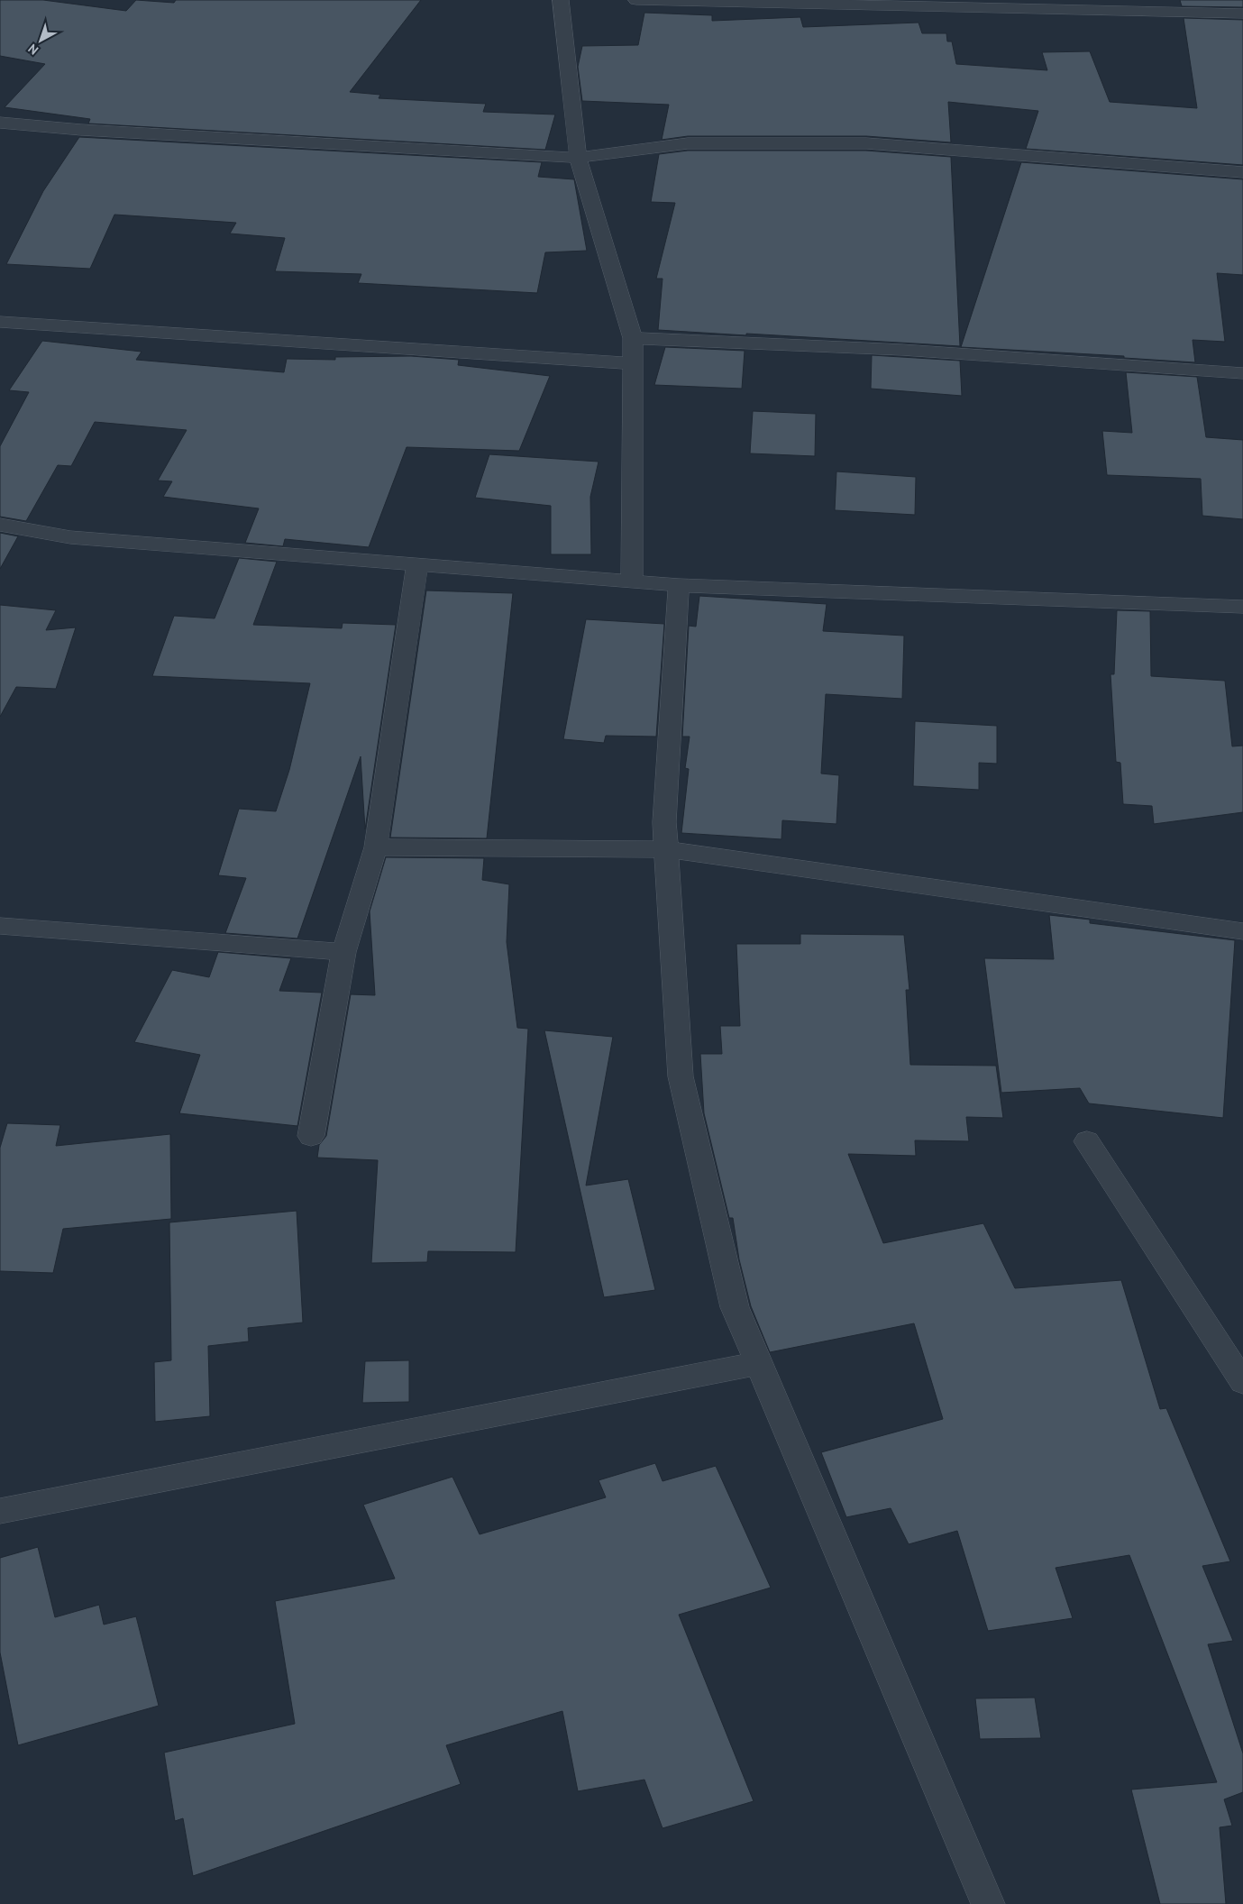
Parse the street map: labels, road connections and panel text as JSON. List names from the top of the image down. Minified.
{"north":"bottom left"}
